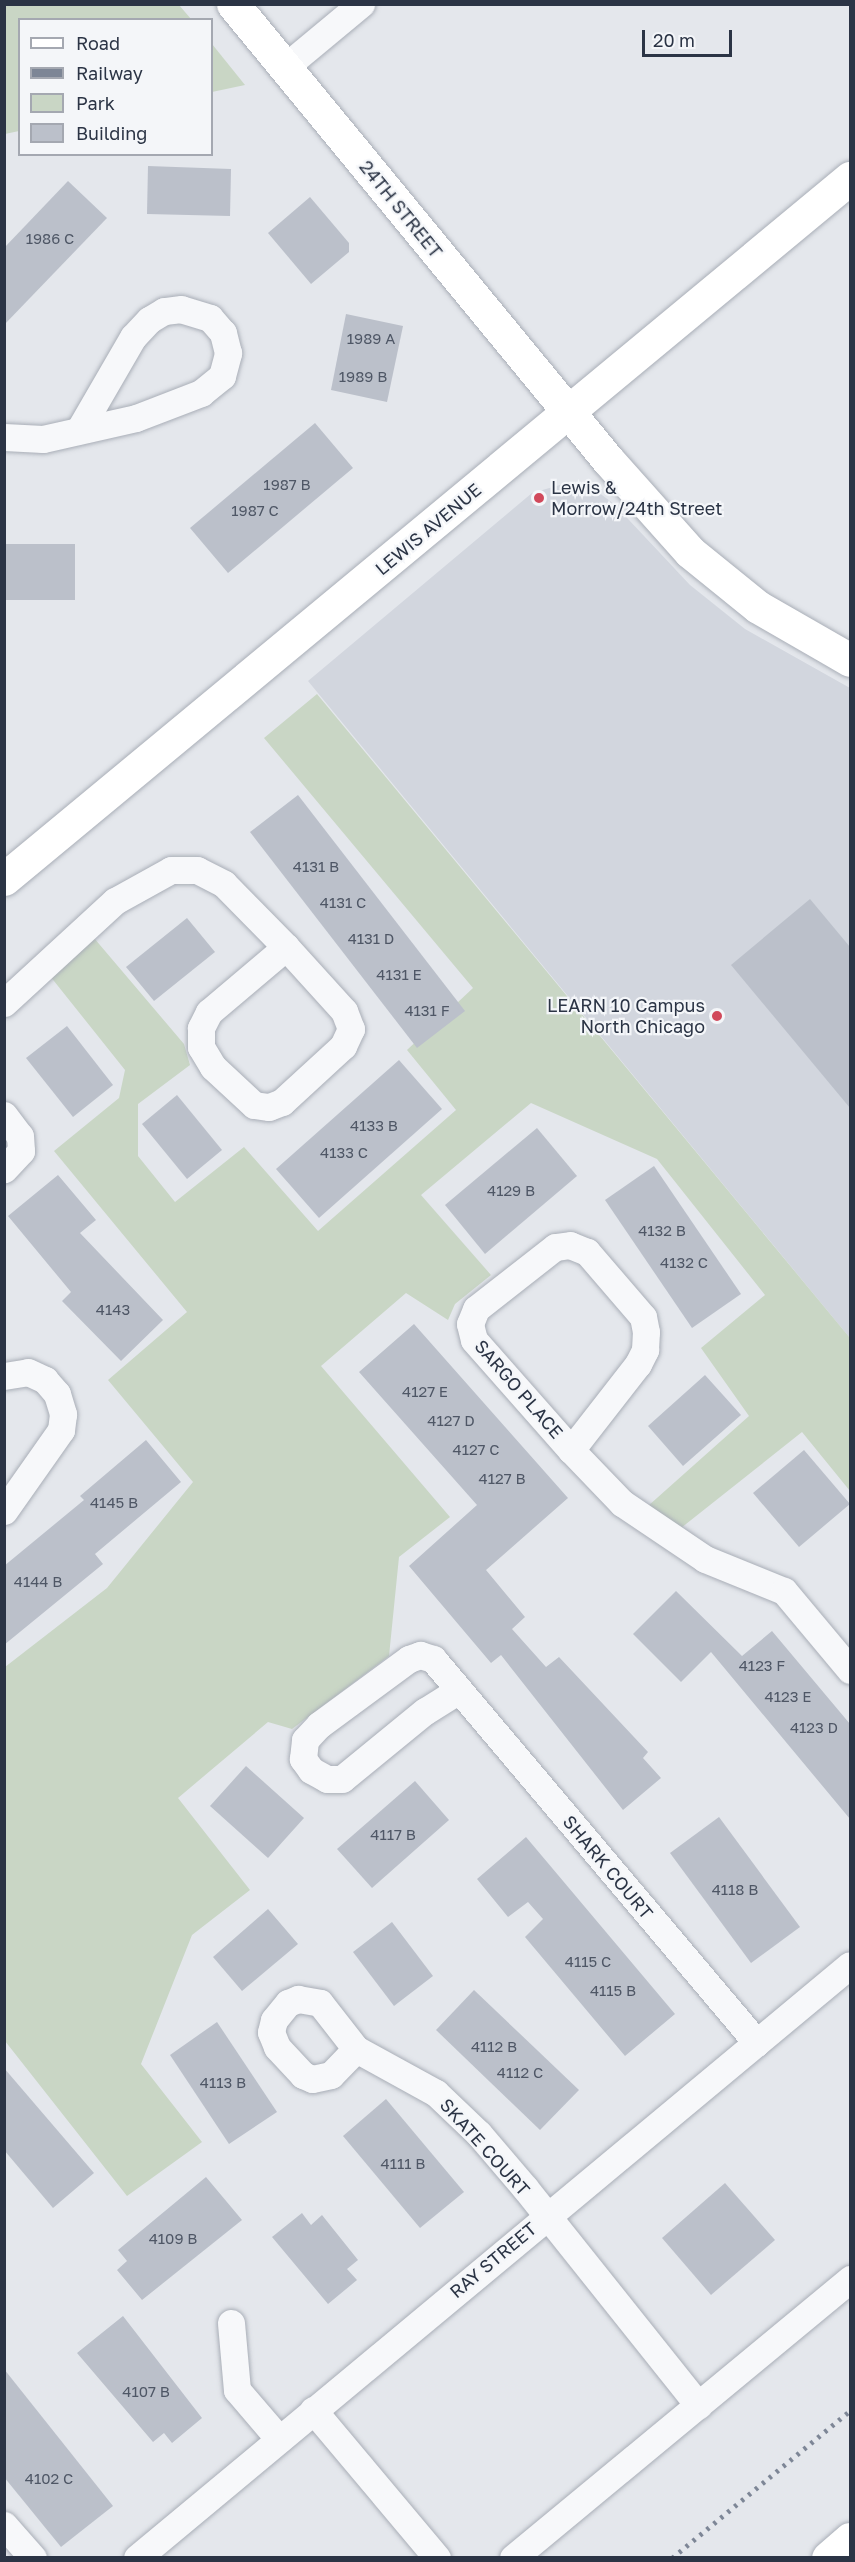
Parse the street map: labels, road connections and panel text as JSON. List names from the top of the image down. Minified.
{"streets":{"main road":["24TH STREET","LEWIS AVENUE"],"street":["SARGO PLACE","SHARK COURT","SKATE COURT","RAY STREET"]},"crossings":[["24TH STREET","LEWIS AVENUE"],["SHARK COURT","RAY STREET"],["SKATE COURT","RAY STREET"]],"places":["Lewis & Morrow/24th Street","LEARN 10 Campus North Chicago"],"house_numbers":["1986 C","1989 A","1989 B","1987 B","1987 C","4131 B","4131 C","4131 D","4131 E","4131 F","4133 B","4133 C","4129 B","4132 B","4132 C","4143","4127 E","4127 D","4127 C","4127 B","4145 B","4144 B","4123 F","4123 E","4123 D","4117 B","4118 B","4115 C","4115 B","4112 B","4112 C","4113 B","4111 B","4109 B","4107 B","4102 C"],"legend":["Road","Railway","Park","Building"],"scale_bar":"20 m"}
